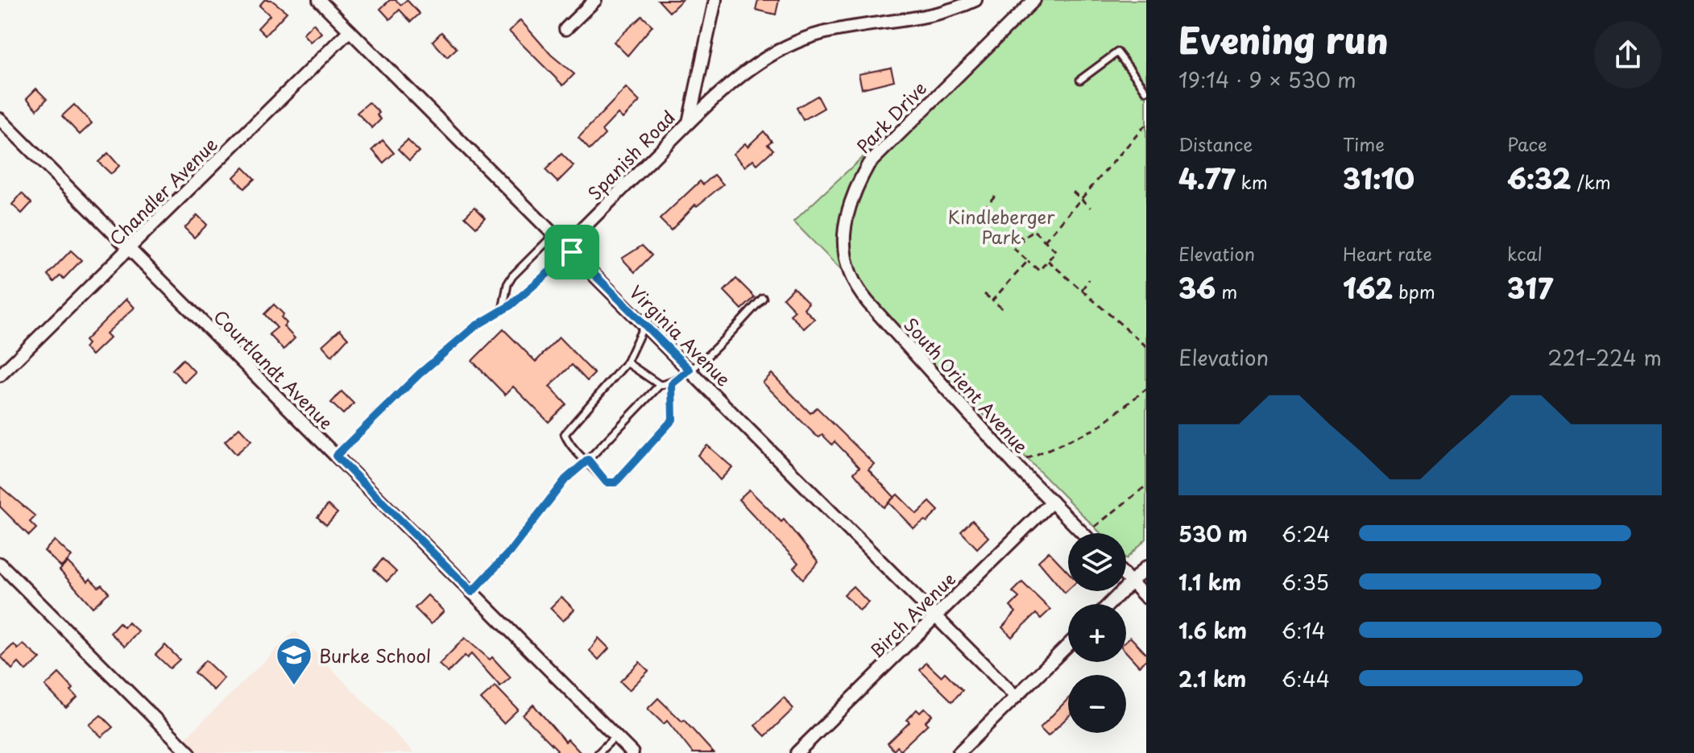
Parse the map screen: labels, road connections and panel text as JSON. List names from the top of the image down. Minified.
{"streets":{"street":["Park Drive","Spanish Road","Chandler Avenue","Virginia Avenue","Courtlandt Avenue","South Orient Avenue","Birch Avenue"]},"crossings":[["Park Drive","South Orient Avenue"],["Spanish Road","Virginia Avenue"],["Chandler Avenue","Virginia Avenue"],["Chandler Avenue","Courtlandt Avenue"],["Virginia Avenue","Birch Avenue"],["South Orient Avenue","Birch Avenue"]],"parks":["Kindleberger Park"],"places":{"school or university":["Burke School"]},"page":{"heading":["Evening run","19:14 · 9 × 530 m"],"stats":[["Distance","4.77 km"],["Time","31:10"],["Pace","6:32 /km"],["Elevation","36 m"],["Heart rate","162 bpm"],["kcal","317"]],"chart":["Elevation","221–224 m"],"list":[{"name":"530 m","note":"6:24"},{"name":"1.1 km","note":"6:35"},{"name":"1.6 km","note":"6:14"},{"name":"2.1 km","note":"6:44"}],"map_buttons":["+","−"]}}
